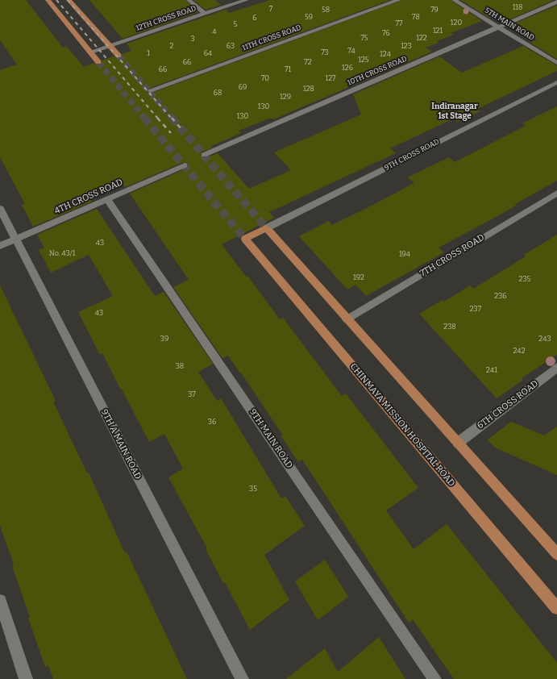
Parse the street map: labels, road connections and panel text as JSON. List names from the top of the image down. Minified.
{"streets":{"main road":["CHINMAYA MISSION HOSPITAL ROAD"],"street":["12TH CROSS ROAD","5TH MAIN ROAD","11TH CROSS ROAD","10TH CROSS ROAD","9TH CROSS ROAD","4TH CROSS ROAD","7TH CROSS ROAD","6TH CROSS ROAD","9TH MAIN ROAD","9TH A MAIN ROAD"]},"crossings":[["5TH MAIN ROAD","10TH CROSS ROAD"],["9TH CROSS ROAD","CHINMAYA MISSION HOSPITAL ROAD"],["4TH CROSS ROAD","9TH MAIN ROAD"],["4TH CROSS ROAD","9TH A MAIN ROAD"]],"districts":["Indiranagar 1st Stage"],"house_numbers":["118","7","58","79","59","78","6","120","77","5","121","4","76","75","122","3","2","63","123","74","73","1","64","124","125","66","72","126","66","71","70","127","69","128","68","129","130","130","43","No. 43/1","194","192","235","236","237","43","238","39","243","242","38","241","37","36","35"]}
